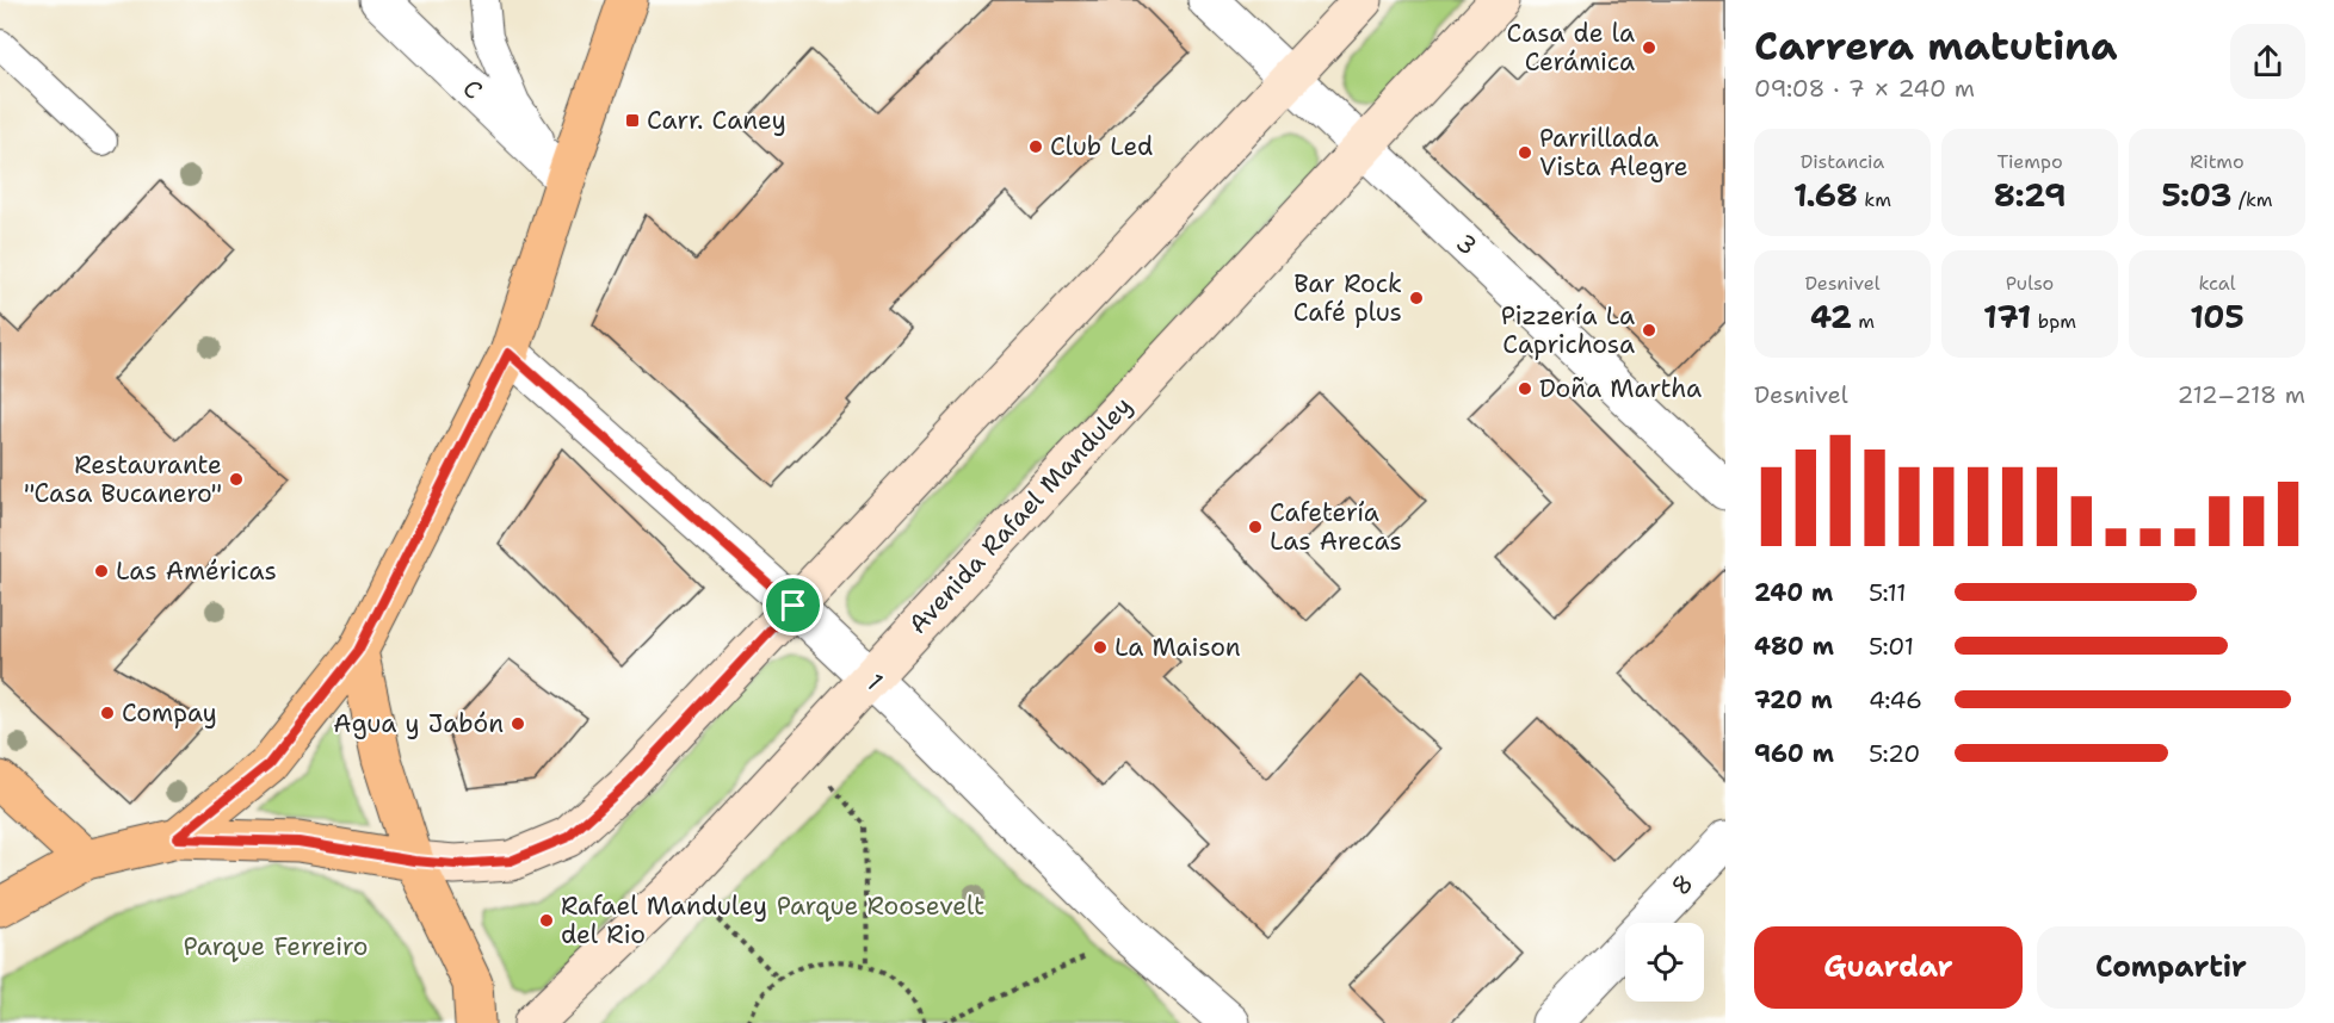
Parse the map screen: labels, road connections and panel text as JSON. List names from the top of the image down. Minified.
{"streets":{"main road":["Avenida Rafael Manduley"],"street":["C","3","1","8"]},"crossings":[["3","Avenida Rafael Manduley"],["Avenida Rafael Manduley","1"]],"parks":["Parque Roosevelt","Parque Ferreiro"],"places":{"other":["Casa de la Cerámica","Club Led","Parrillada Vista Alegre","Bar Rock Café plus","Pizzería La Caprichosa","Doña Martha","Restaurante \"Casa Bucanero\"","Cafetería Las Arecas","Las Américas","La Maison","Compay","Agua y Jabón","Rafael Manduley del Rio"],"transit":["Carr. Caney"]},"page":{"heading":["Carrera matutina","09:08 · 7 × 240 m"],"stats":[["Distancia","1.68 km"],["Tiempo","8:29"],["Ritmo","5:03 /km"],["Desnivel","42 m"],["Pulso","171 bpm"],["kcal","105"]],"chart":["Desnivel","212–218 m"],"list":[{"name":"240 m","note":"5:11"},{"name":"480 m","note":"5:01"},{"name":"720 m","note":"4:46"},{"name":"960 m","note":"5:20"}],"buttons":["Guardar","Compartir"]}}
